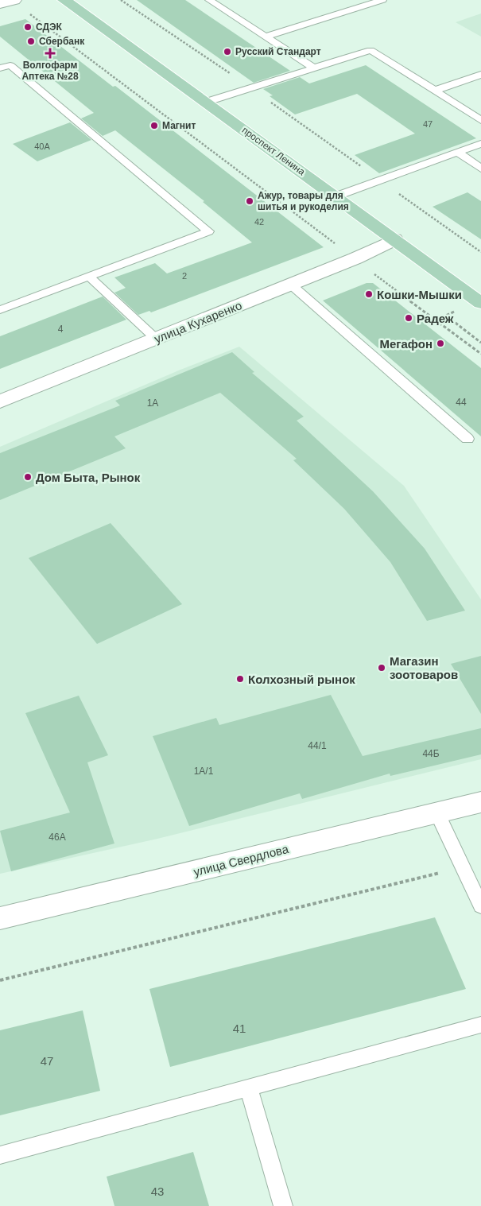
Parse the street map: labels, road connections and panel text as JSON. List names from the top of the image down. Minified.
{"streets":{"main road":["проспект Ленина"],"street":["улица Кухаренко","улица Свердлова"]},"crossings":[["проспект Ленина","улица Кухаренко"]],"places":{"other":["СДЭК","Сбербанк","Русский Стандарт","Магнит","Ажур, товары для шитья и рукоделия","Кошки-Мышки","Радеж","Мегафон","Дом Быта, Рынок","Магазин зоотоваров","Колхозный рынок"],"health":["Волгофарм Аптека №28"]},"house_numbers":["47","40А","42","2","4","44","1А","44/1","44Б","1А/1","46А","41","47","43"]}
